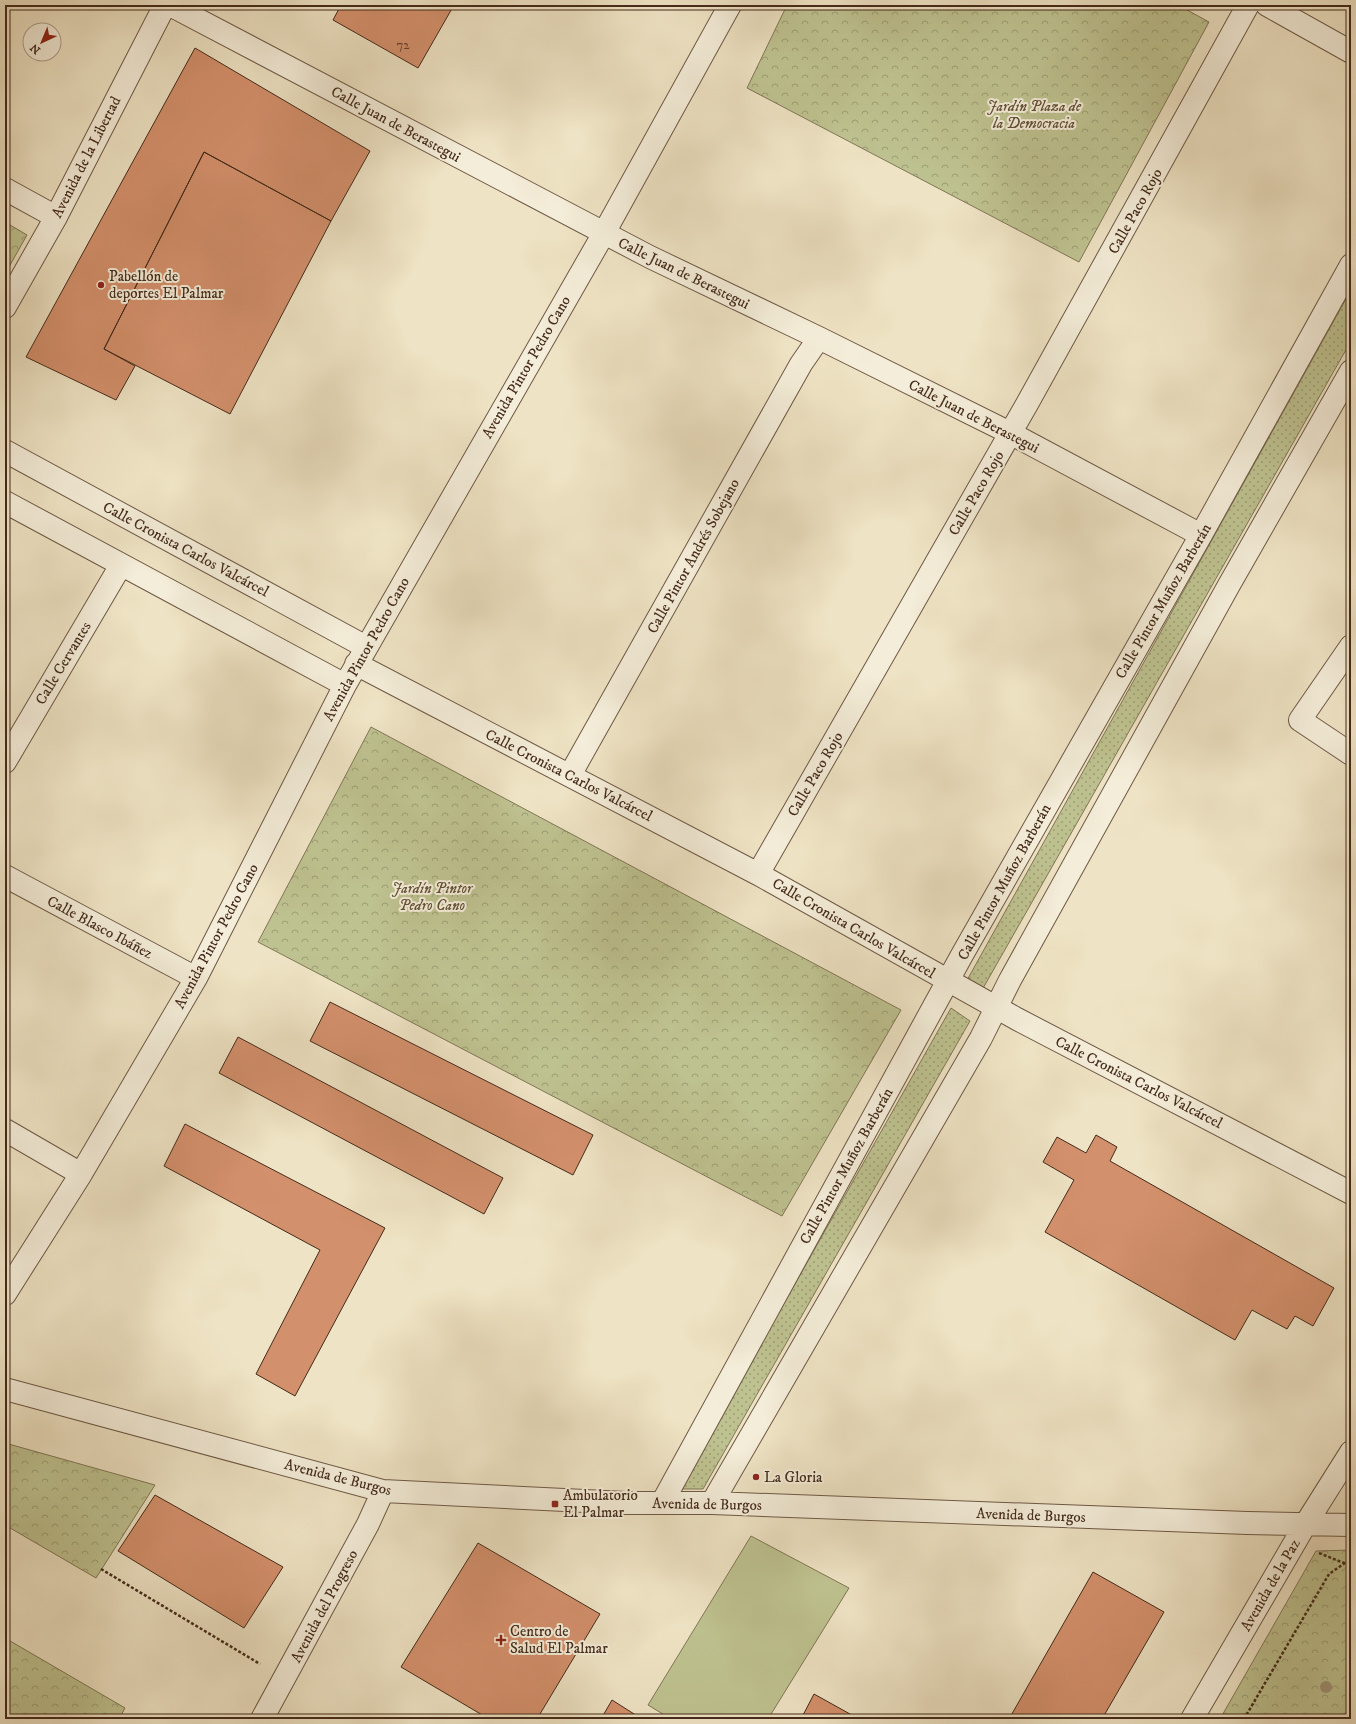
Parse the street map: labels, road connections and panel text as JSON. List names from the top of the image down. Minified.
{"streets":{"street":["Calle Juan de Berastegui","Avenida de la Libertad","Calle Paco Rojo","Avenida Pintor Pedro Cano","Calle Cronista Carlos Valcárcel","Calle Pintor Andrés Sobejano","Calle Pintor Muñoz Barberán","Calle Cervantes","Calle Blasco Ibáñez","Avenida de Burgos","Avenida de la Paz","Avenida del Progreso"]},"crossings":[["Calle Juan de Berastegui","Calle Paco Rojo"],["Calle Juan de Berastegui","Avenida Pintor Pedro Cano"],["Calle Juan de Berastegui","Calle Pintor Andrés Sobejano"],["Calle Juan de Berastegui","Calle Pintor Muñoz Barberán"],["Calle Paco Rojo","Calle Cronista Carlos Valcárcel"],["Avenida Pintor Pedro Cano","Calle Cronista Carlos Valcárcel"],["Avenida Pintor Pedro Cano","Calle Blasco Ibáñez"],["Calle Cronista Carlos Valcárcel","Calle Pintor Andrés Sobejano"],["Calle Cronista Carlos Valcárcel","Calle Pintor Muñoz Barberán"],["Calle Pintor Muñoz Barberán","Avenida de Burgos"],["Avenida de Burgos","Avenida de la Paz"],["Avenida de Burgos","Avenida del Progreso"]],"parks":["Jardín Plaza de la Democracia","Jardín Pintor Pedro Cano"],"places":{"other":["Pabellón de deportes El Palmar","La Gloria"],"transit":["Ambulatorio El Palmar"],"health":["Centro de Salud El Palmar"]},"house_numbers":["72"],"north":"bottom left"}
